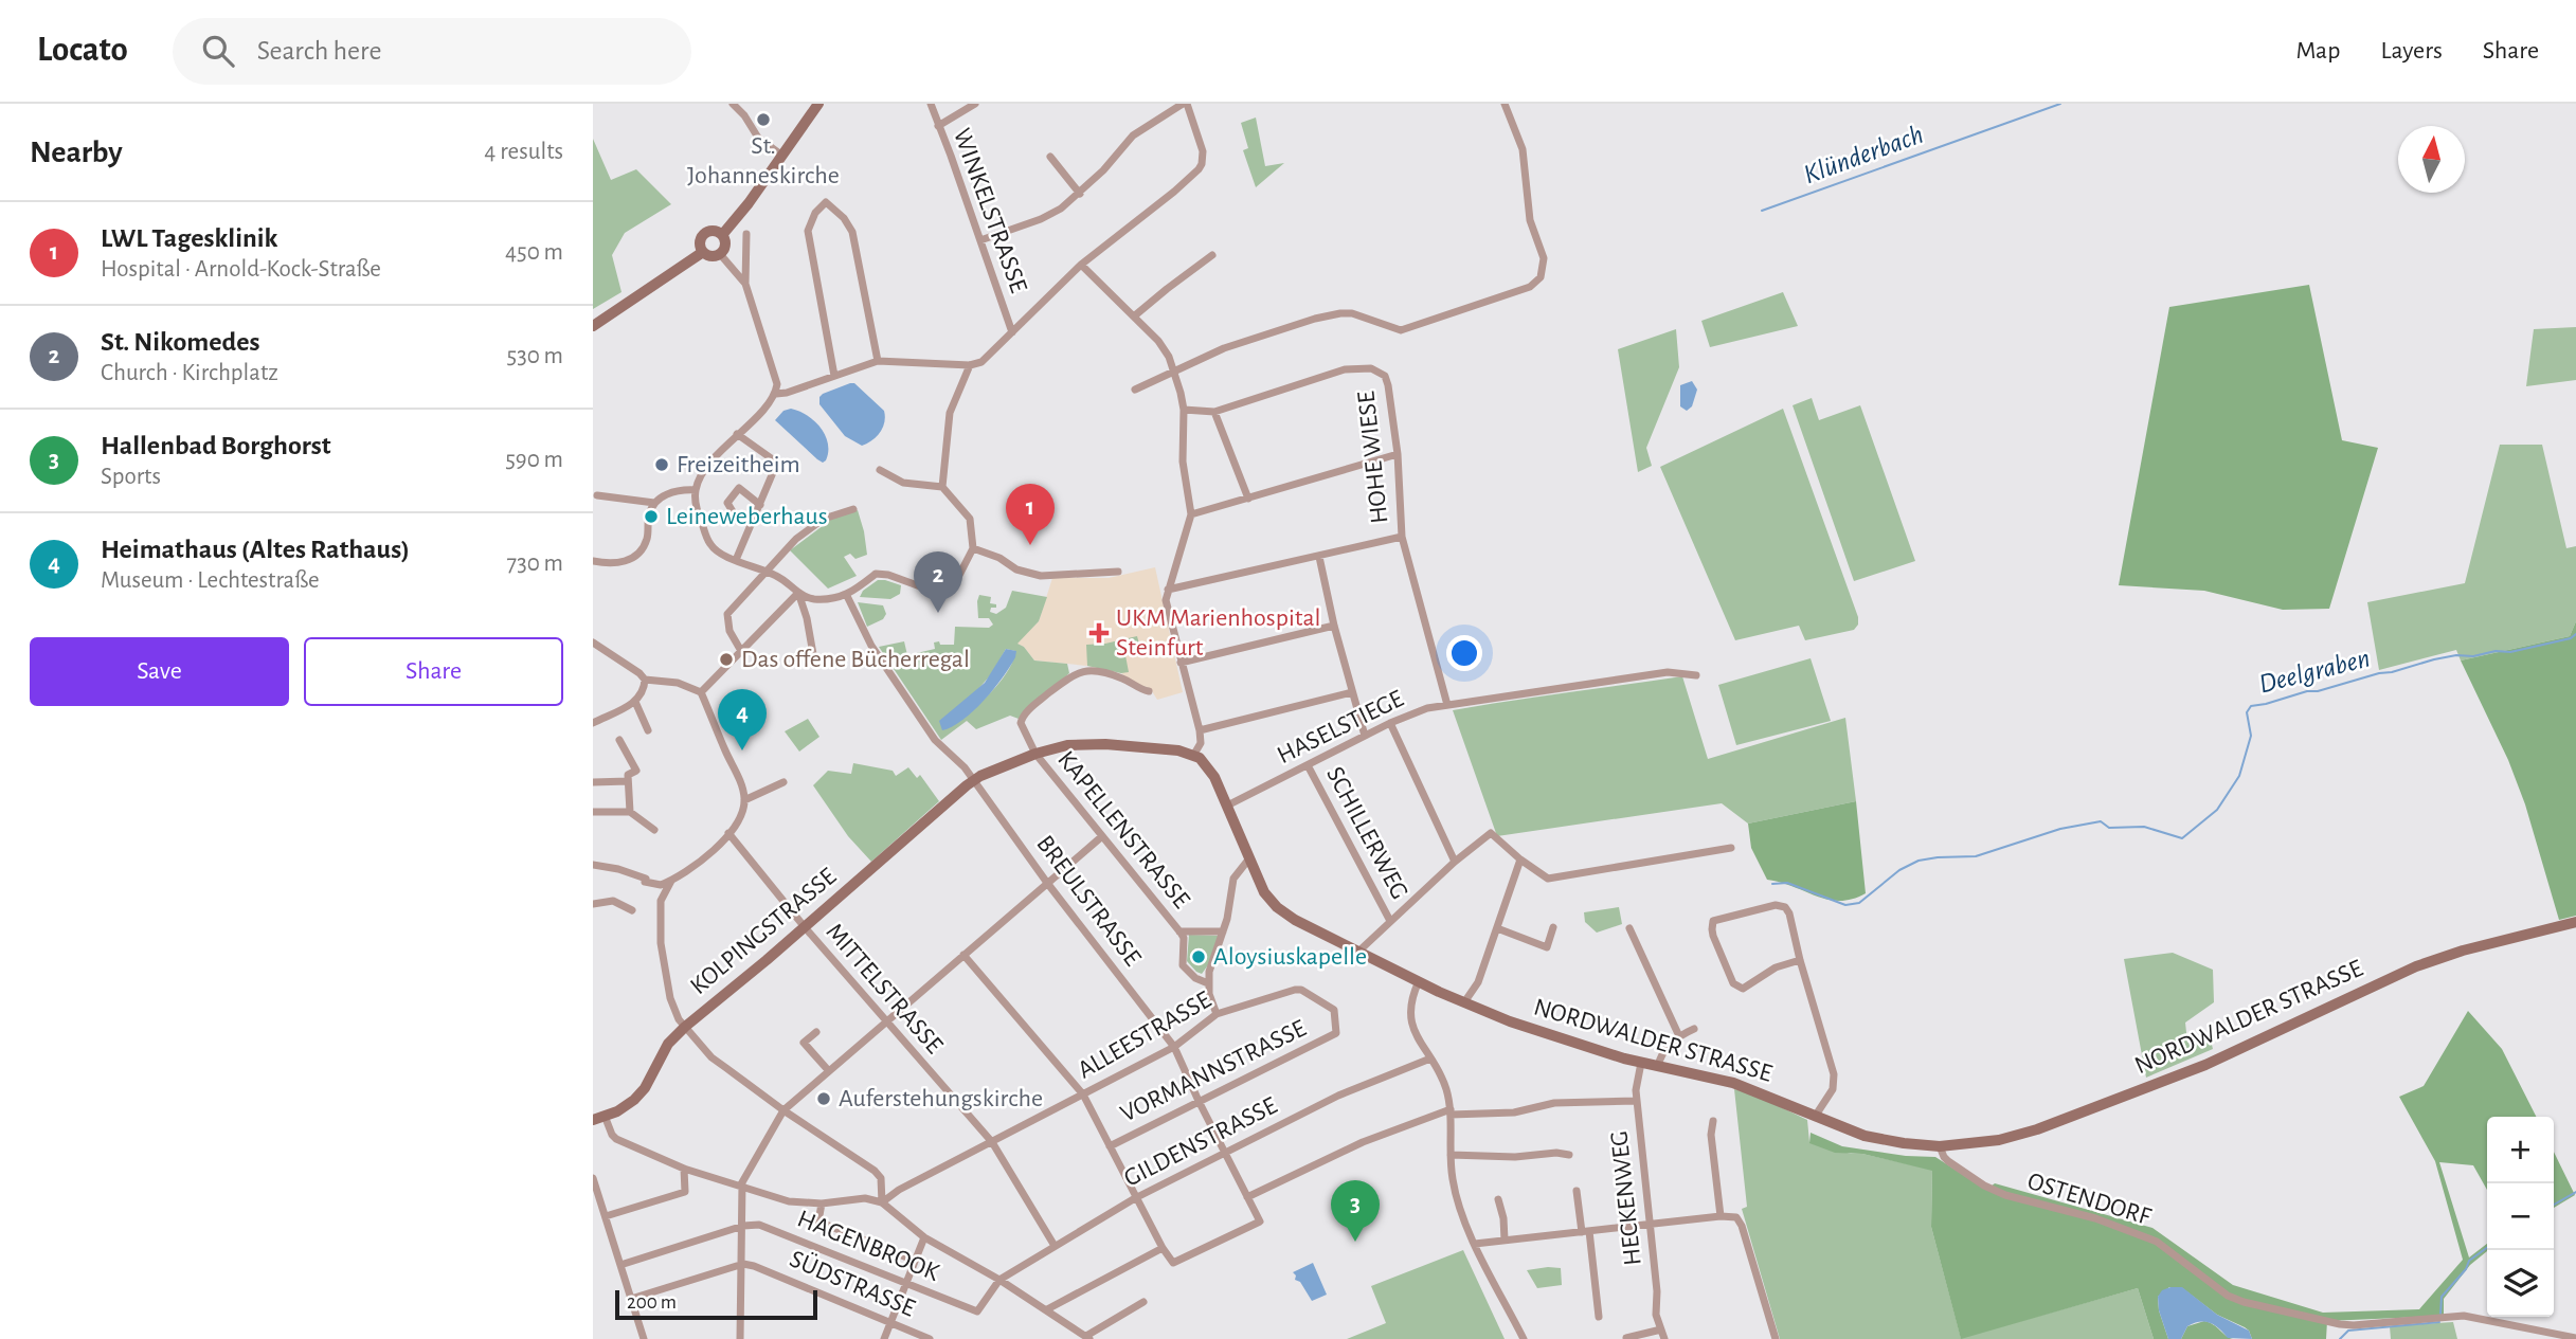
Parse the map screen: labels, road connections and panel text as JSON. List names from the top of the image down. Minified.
{"streets":{"street":["WINKELSTRASSE","HOHE WIESE","HASELSTIEGE","KAPELLENSTRASSE","SCHILLERWEG","BREULSTRASSE","KOLPINGSTRASSE","MITTELSTRASSE","NORDWALDER STRASSE","ALLEESTRASSE","VORMANNSTRASSE","GILDENSTRASSE","HECKENWEG","OSTENDORF","HAGENBROOK","SÜDSTRASSE"]},"crossings":[["HOHE WIESE","HASELSTIEGE"],["HASELSTIEGE","SCHILLERWEG"],["HASELSTIEGE","NORDWALDER STRASSE"],["KAPELLENSTRASSE","NORDWALDER STRASSE"],["KAPELLENSTRASSE","ALLEESTRASSE"],["BREULSTRASSE","KOLPINGSTRASSE"],["BREULSTRASSE","ALLEESTRASSE"],["BREULSTRASSE","VORMANNSTRASSE"],["BREULSTRASSE","GILDENSTRASSE"],["KOLPINGSTRASSE","MITTELSTRASSE"],["MITTELSTRASSE","ALLEESTRASSE"],["MITTELSTRASSE","GILDENSTRASSE"],["NORDWALDER STRASSE","HECKENWEG"],["NORDWALDER STRASSE","OSTENDORF"],["ALLEESTRASSE","VORMANNSTRASSE"],["GILDENSTRASSE","HAGENBROOK"]],"water":["Klünderbach","Deelgraben"],"places":{"other":["St. Johanneskirche","Freizeitheim","Leineweberhaus","Das offene Bücherregal","Aloysiuskapelle","Auferstehungskirche"],"health":["UKM Marienhospital Steinfurt"]},"scale_bar":"200 m","north":"top","page":{"header":"Locato","search":"Search here","nav":["Map","Layers","Share"],"heading":["Nearby","4 results"],"list":[{"mark":"1","name":"LWL Tagesklinik","note":"Hospital · Arnold-Kock-Straße","value":"450 m"},{"mark":"2","name":"St. Nikomedes","note":"Church · Kirchplatz","value":"530 m"},{"mark":"3","name":"Hallenbad Borghorst","note":"Sports","value":"590 m"},{"mark":"4","name":"Heimathaus (Altes Rathaus)","note":"Museum · Lechtestraße","value":"730 m"}],"pins":["1","2","4","3"],"buttons":["Save","Share"],"map_buttons":["+","−"],"scale":"200 m"}}
